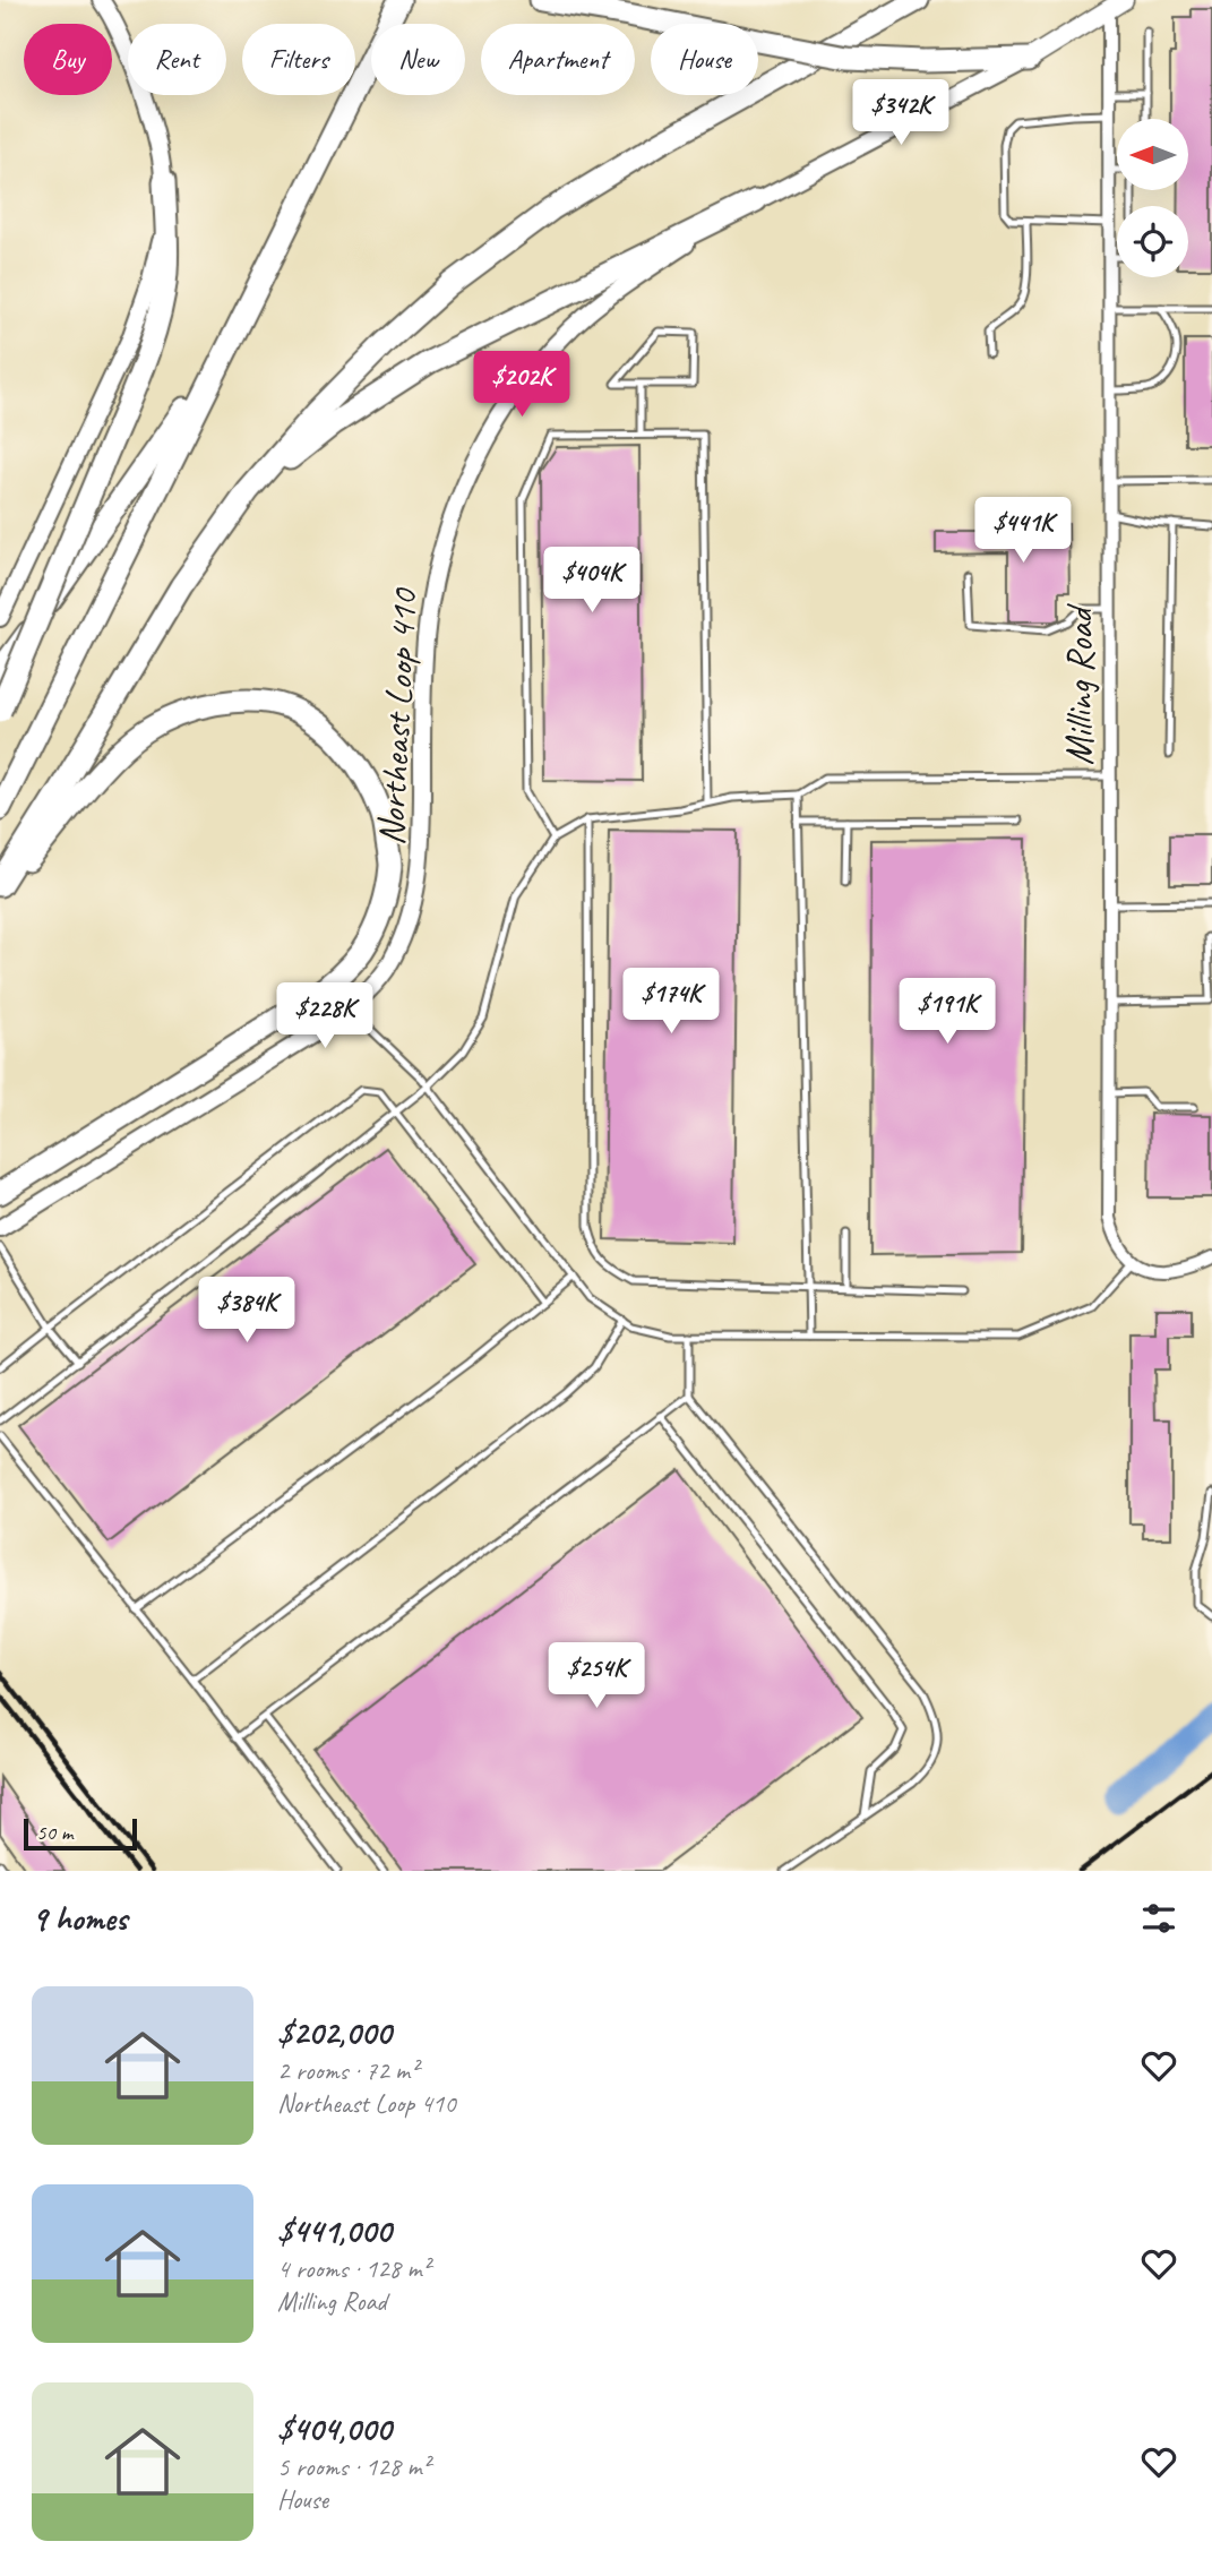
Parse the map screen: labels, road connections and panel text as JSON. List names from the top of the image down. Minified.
{"streets":{"main road":["Northeast Loop 410"],"street":["Milling Road"]},"scale_bar":"50 m","north":"left","page":{"chip":["Buy","Rent","Filters","New","Apartment","House"],"price":["$342K","$202K","$441K","$404K","$174K","$191K","$228K","$384K","$254K"],"scale":"50 m","heading":"9 homes","list":[{"name":"$202,000","note":"2 rooms · 72 m² · Northeast Loop 410"},{"name":"$441,000","note":"4 rooms · 128 m² · Milling Road"},{"name":"$404,000","note":"5 rooms · 128 m² · House"}]}}
